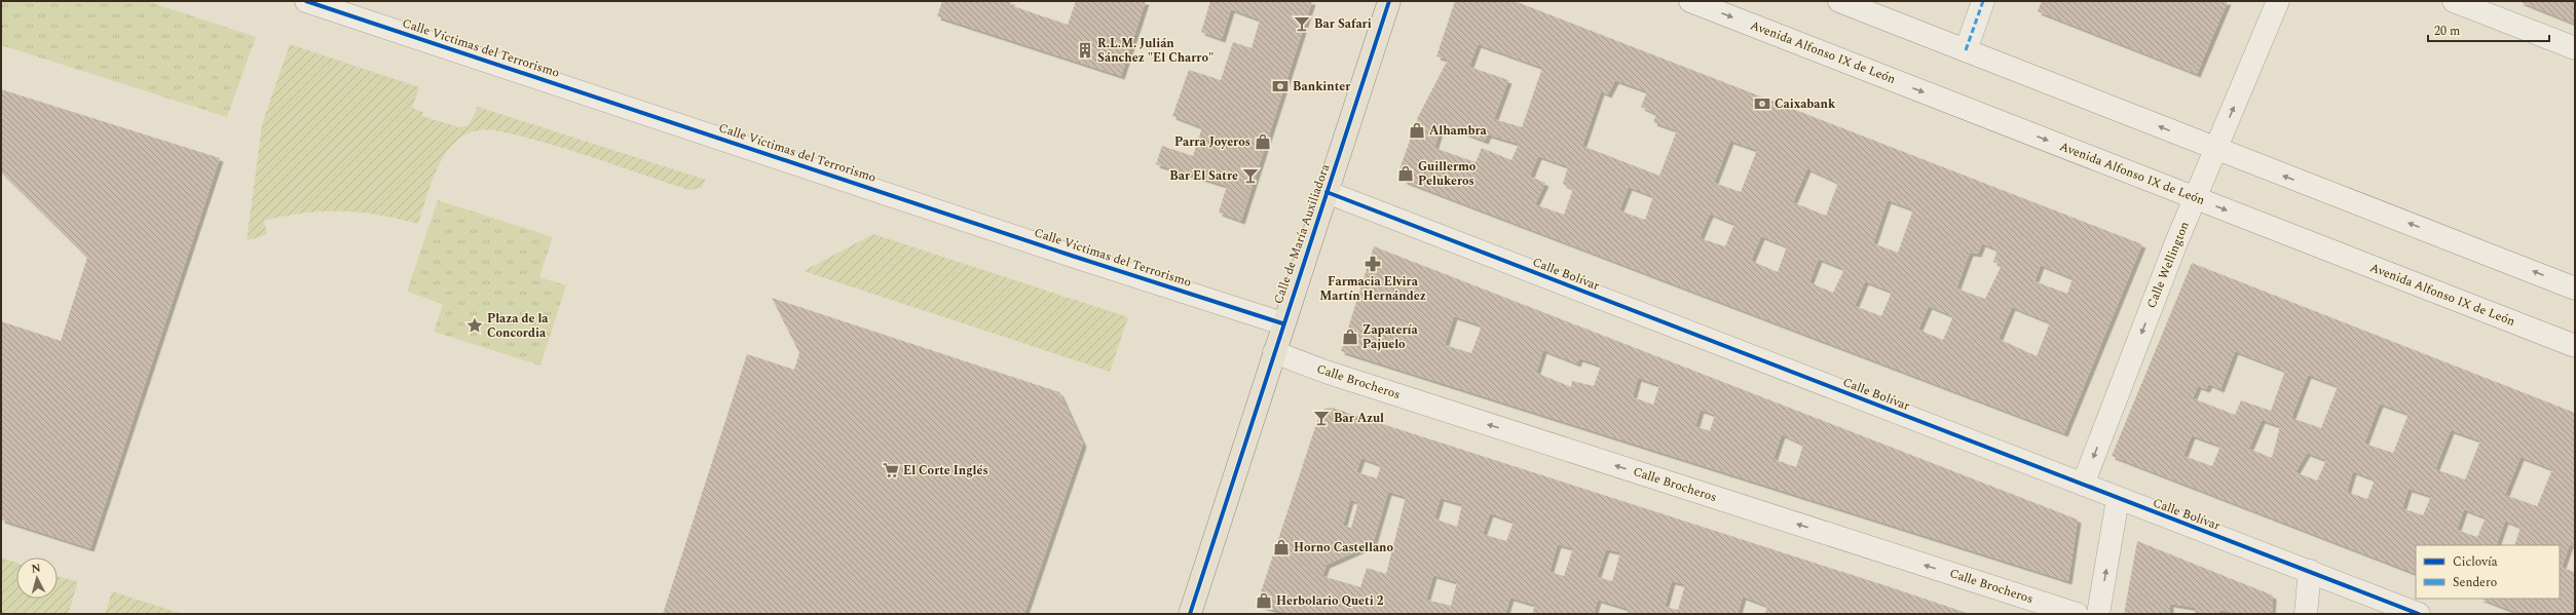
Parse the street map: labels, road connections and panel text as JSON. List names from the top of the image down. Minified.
{"streets":{"main road":["Calle de María Auxiliadora"],"street":["Calle Víctimas del Terrorismo","Avenida Alfonso IX de León","Calle Wellington","Calle Bolívar","Calle Brocheros"]},"crossings":[["Calle Víctimas del Terrorismo","Calle de María Auxiliadora"],["Avenida Alfonso IX de León","Calle Wellington"],["Calle de María Auxiliadora","Calle Bolívar"],["Calle de María Auxiliadora","Calle Brocheros"],["Calle Wellington","Calle Bolívar"]],"one_way":["Calle Brocheros"],"places":{"bar":["Bar Safari","Bar El Satre","Bar Azul"],"building":["R.L.M. Julián Sánchez \"El Charro\""],"bank":["Bankinter","Caixabank"],"shop":["Alhambra","Parra Joyeros","Guillermo Pelukeros","Zapatería Pajuelo","Horno Castellano","Herbolario Queti 2"],"pharmacy":["Farmacia Elvira Martín Hernández"],"place":["Plaza de la Concordia"],"supermarket":["El Corte Inglés"]},"legend":["Ciclovía","Sendero"],"scale_bar":"20 m","north":"top"}
